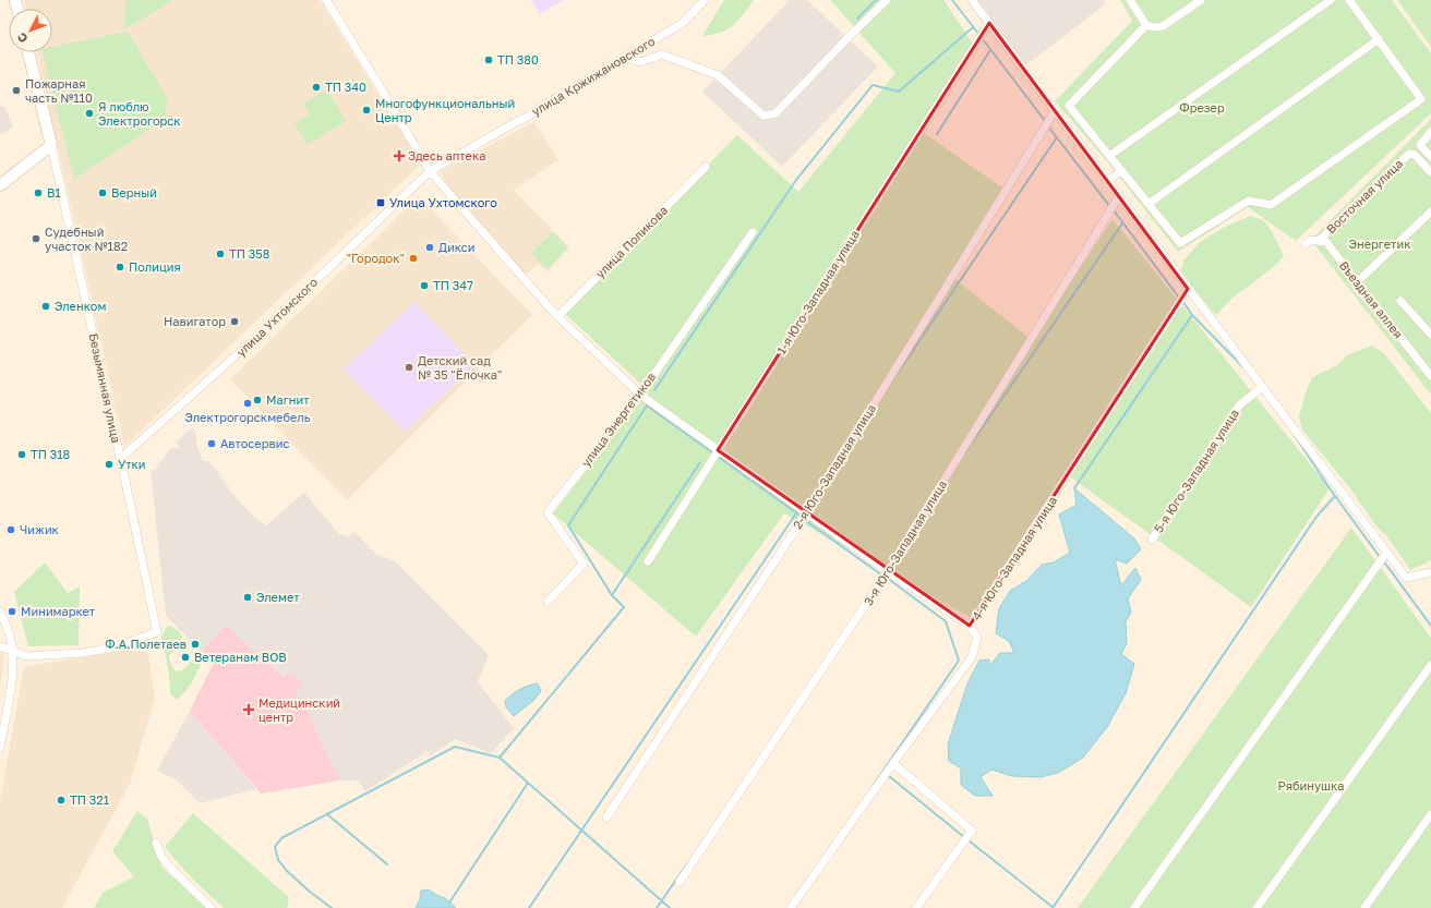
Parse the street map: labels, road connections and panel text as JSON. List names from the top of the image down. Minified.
{"streets":{"street":["улица Кржижановского","Восточная улица","улица Поликова","1-я Юго-Западная улица","Въездная аллея","улица Ухтомского","Безымянная улица","улица Энергетиков","2-я Юго-Западная улица","5-я Юго-Западная улица","3-я Юго-Западная улица","4-я Юго-Западная улица"]},"crossings":[["улица Кржижановского","улица Ухтомского"],["Восточная улица","Въездная аллея"],["улица Ухтомского","Безымянная улица"]],"parks":["Фрезер","Энергетик","Рябинушка"],"places":{"other":["ТП 380","ТП 340","Пожарная часть №110","Многофункциональный Центр","Я люблю Электрогорск","B1","Верный","Судебный участок №182","Дикси","ТП 358","\"Городок\"","Полиция","ТП 347","Эленком","Навигатор","Детский сад № 35 \"Ёлочка\"","Магнит","Электрогорскмебель","Автосервис","ТП 318","Утки","Чижик","Элемет","Минимаркет","Ф.А.Полетаев","Ветеранам ВОВ","ТП 321"],"health":["Здесь аптека","Медицинский центр"],"transit":["Улица Ухтомского"]},"north":"bottom left"}
